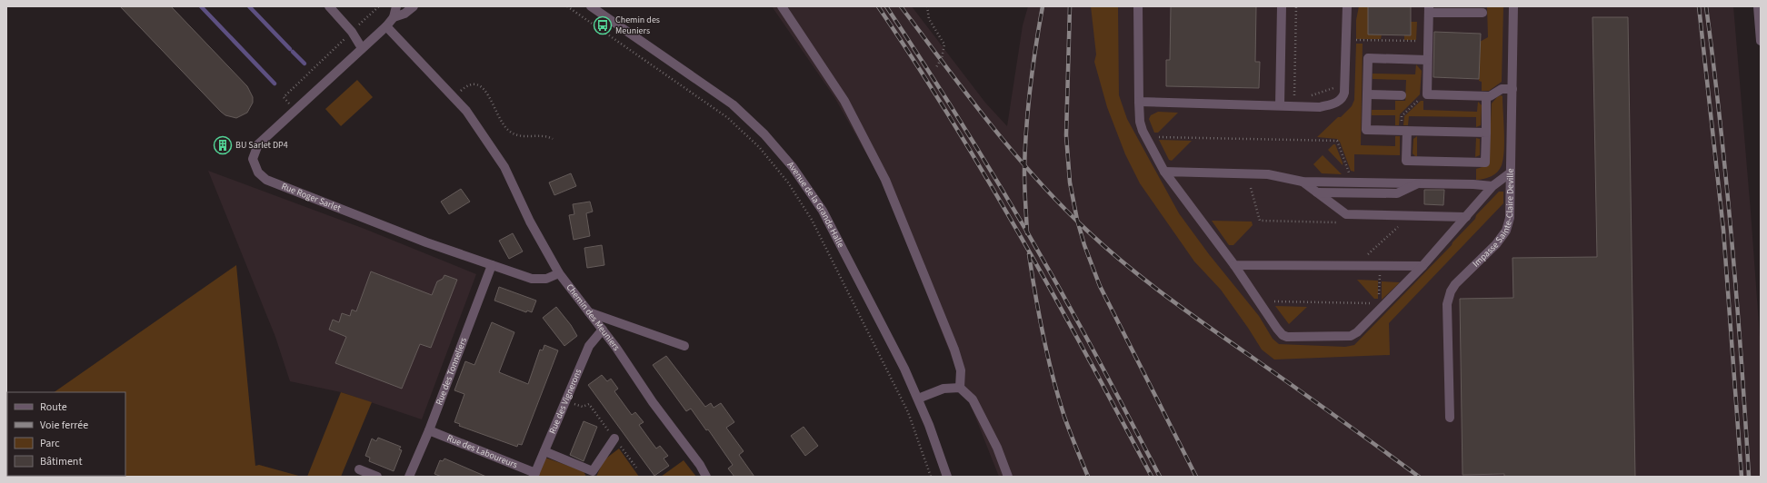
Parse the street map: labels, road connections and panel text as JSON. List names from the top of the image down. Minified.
{"streets":{"street":["Rue Roger Sarlet","Avenue de la Grande Halle","Impasse Sainte-Claire Deville","Chemin des Meuniers","Rue des Tonneliers","Rue des Vignerons","Rue des Laboureurs"]},"crossings":[["Rue Roger Sarlet","Chemin des Meuniers"],["Rue Roger Sarlet","Rue des Tonneliers"],["Chemin des Meuniers","Rue des Vignerons"],["Rue des Tonneliers","Rue des Laboureurs"],["Rue des Vignerons","Rue des Laboureurs"]],"places":{"bus stop":["Chemin des Meuniers"],"building":["BU Sarlet DP4"]},"legend":["Route","Voie ferrée","Parc","Bâtiment"]}
